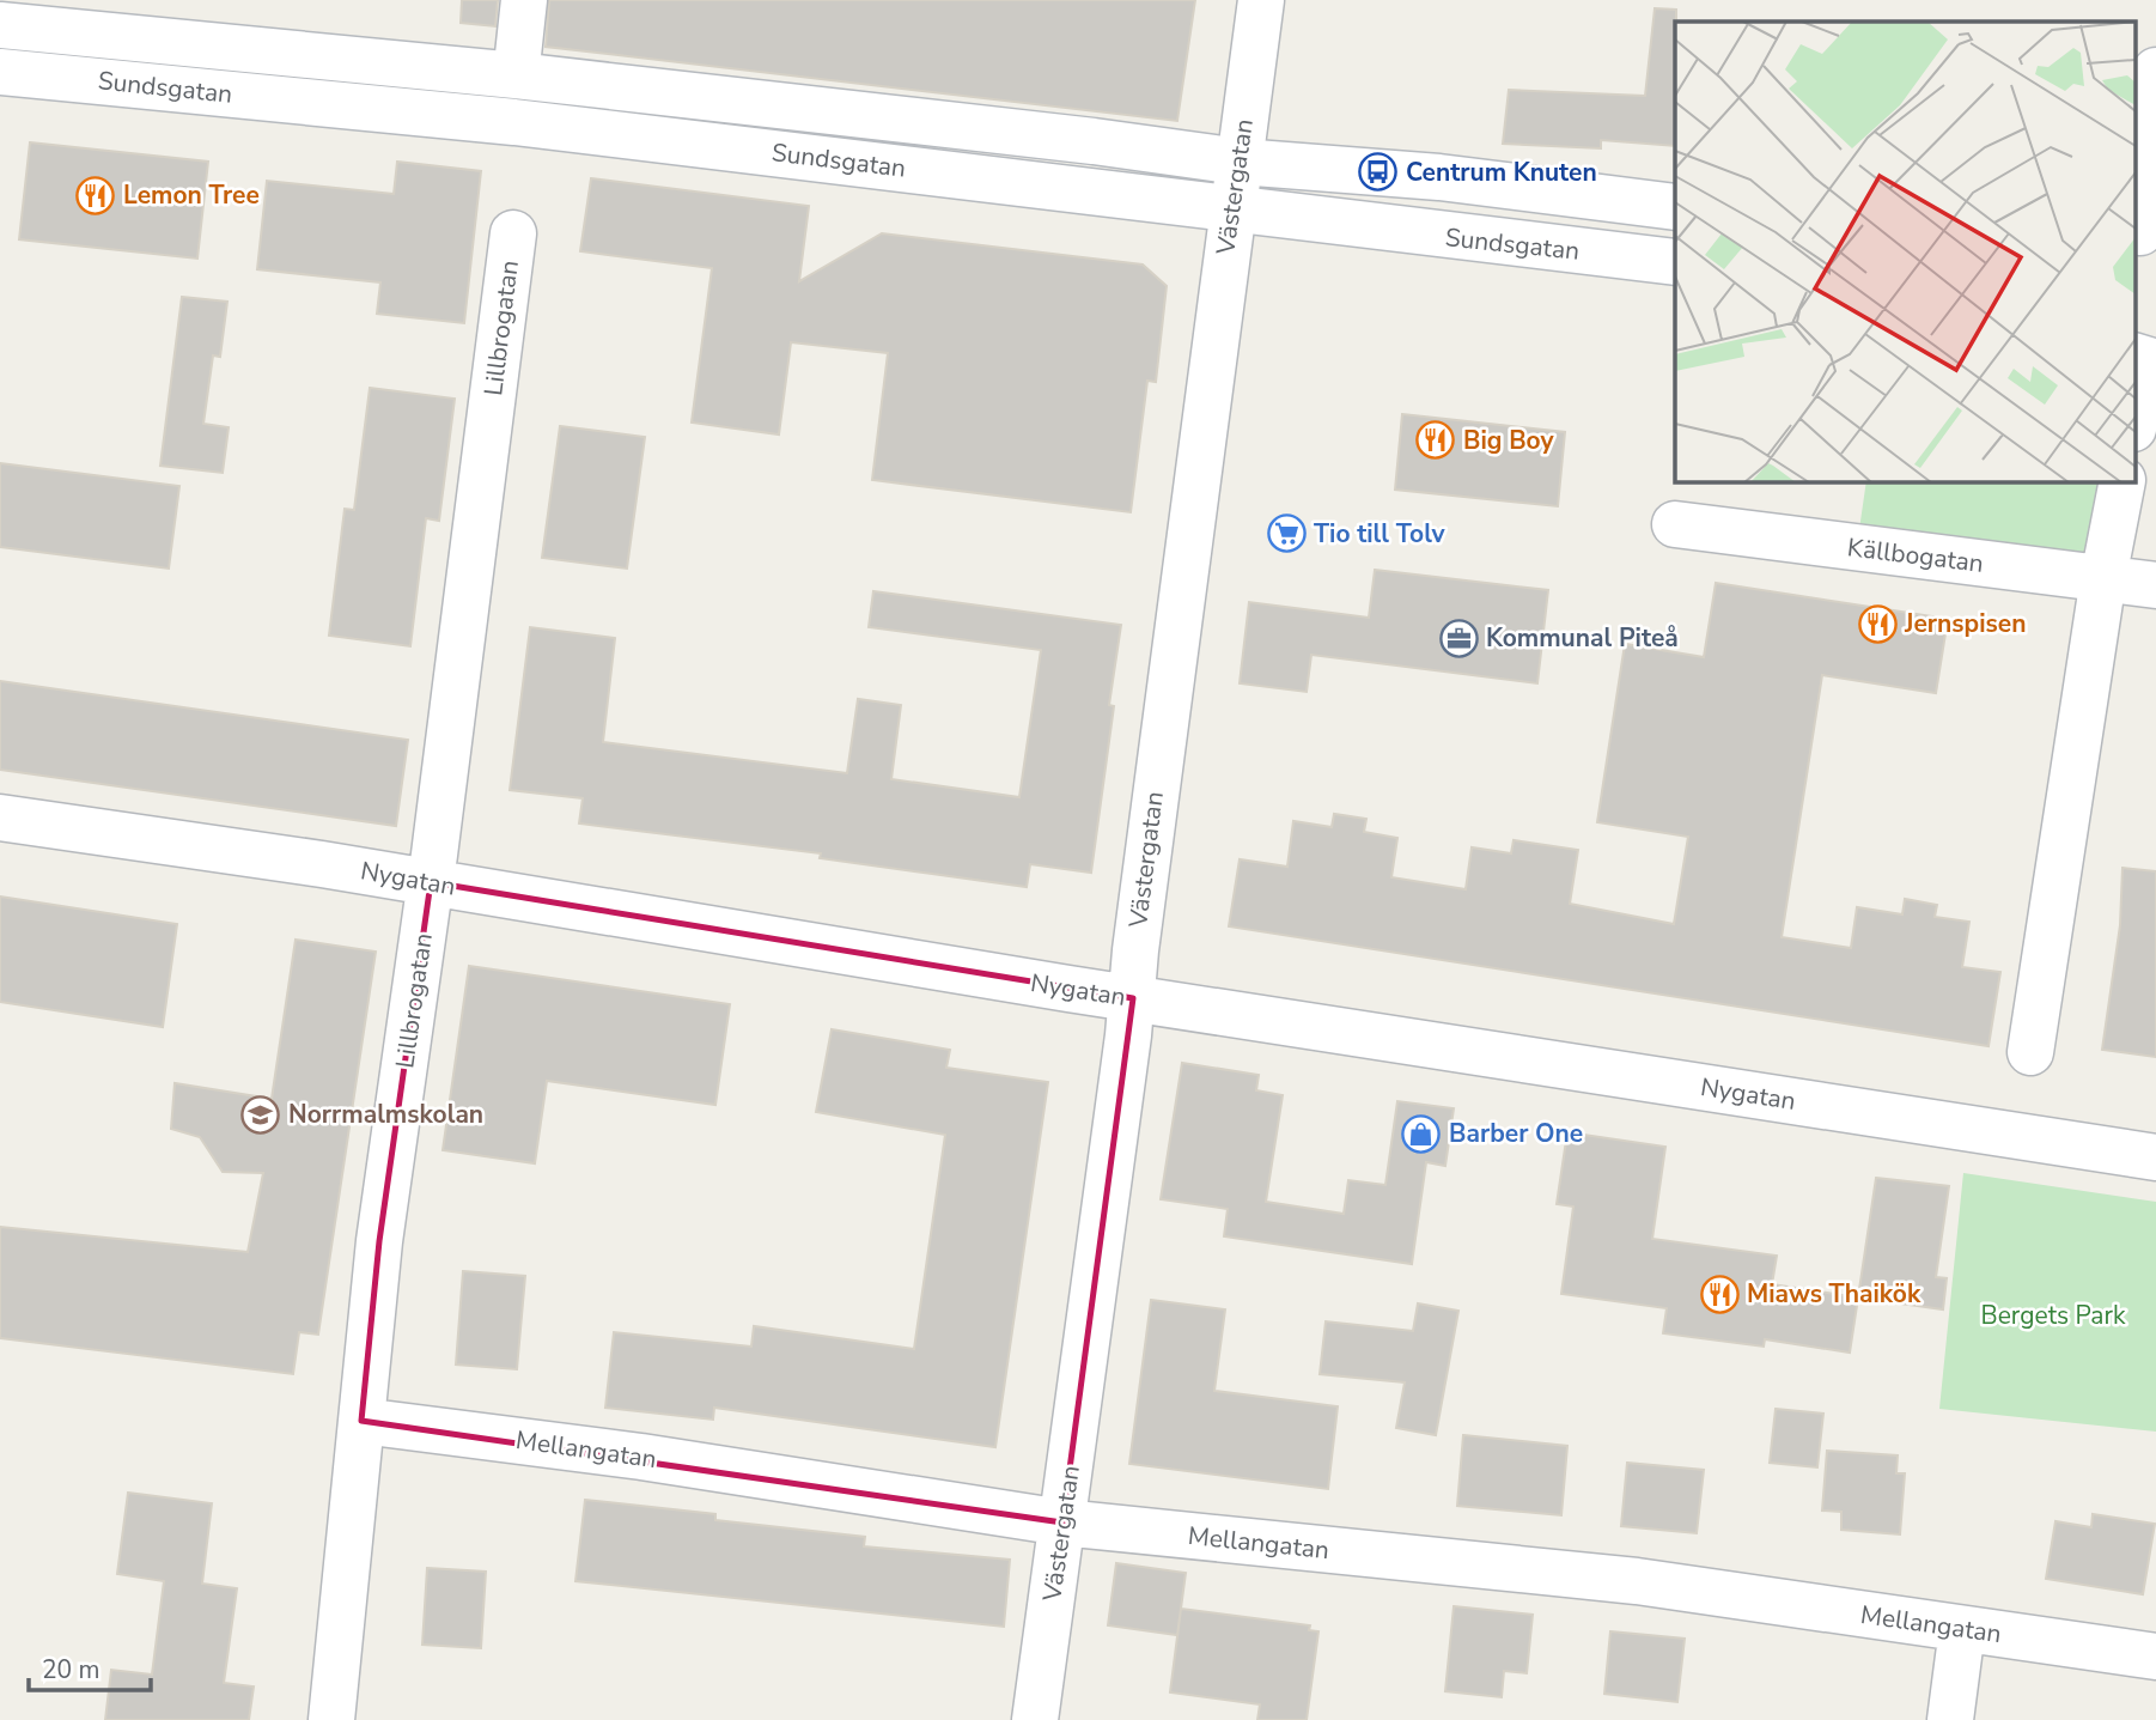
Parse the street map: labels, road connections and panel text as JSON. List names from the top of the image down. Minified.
{"streets":{"street":["Sundsgatan","Västergatan","Lillbrogatan","Källbogatan","Nygatan","Mellangatan"]},"crossings":[["Sundsgatan","Västergatan"],["Västergatan","Nygatan"],["Västergatan","Mellangatan"],["Lillbrogatan","Nygatan"],["Lillbrogatan","Mellangatan"]],"parks":["Bergets Park"],"places":{"bus stop":["Centrum Knuten"],"restaurant":["Lemon Tree","Big Boy","Jernspisen","Miaws Thaikök"],"supermarket":["Tio till Tolv"],"office":["Kommunal Piteå"],"school or university":["Norrmalmskolan"],"shop":["Barber One"]},"scale_bar":"20 m"}
